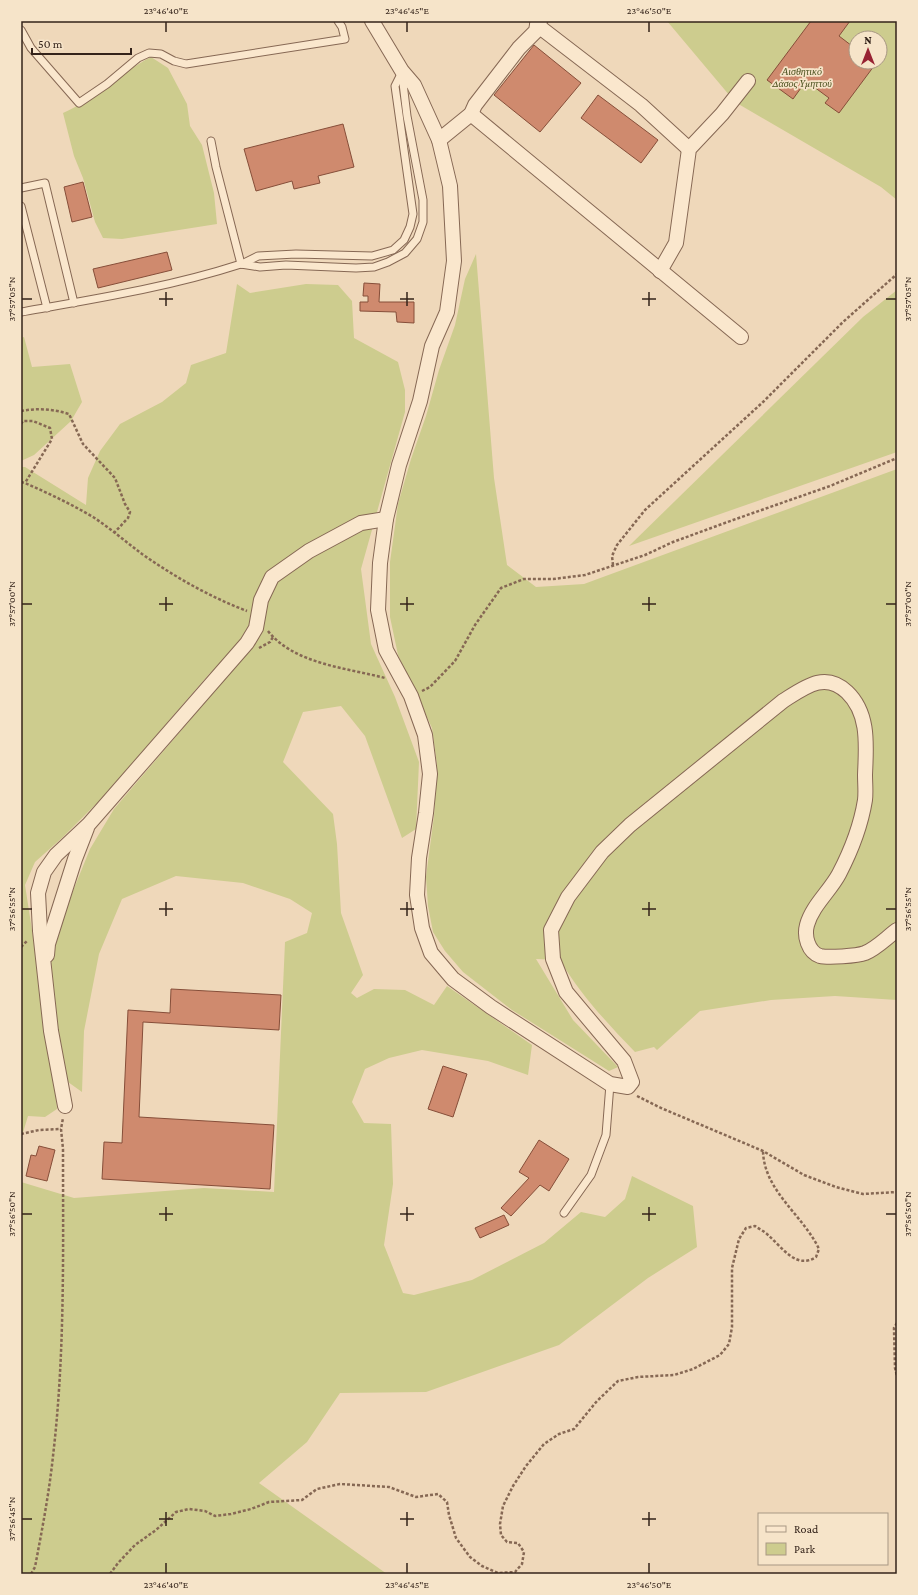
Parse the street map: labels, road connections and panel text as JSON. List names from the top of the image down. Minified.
{"parks":["Αισθητικό Δάσος Υμηττού"],"legend":["Road","Park"],"scale_bar":"50 m","north":"top","coordinates":["23°46'40\"E","23°46'45\"E","23°46'50\"E","37°57'05\"N","37°57'00\"N","37°56'55\"N","37°56'50\"N","37°56'45\"N"]}
